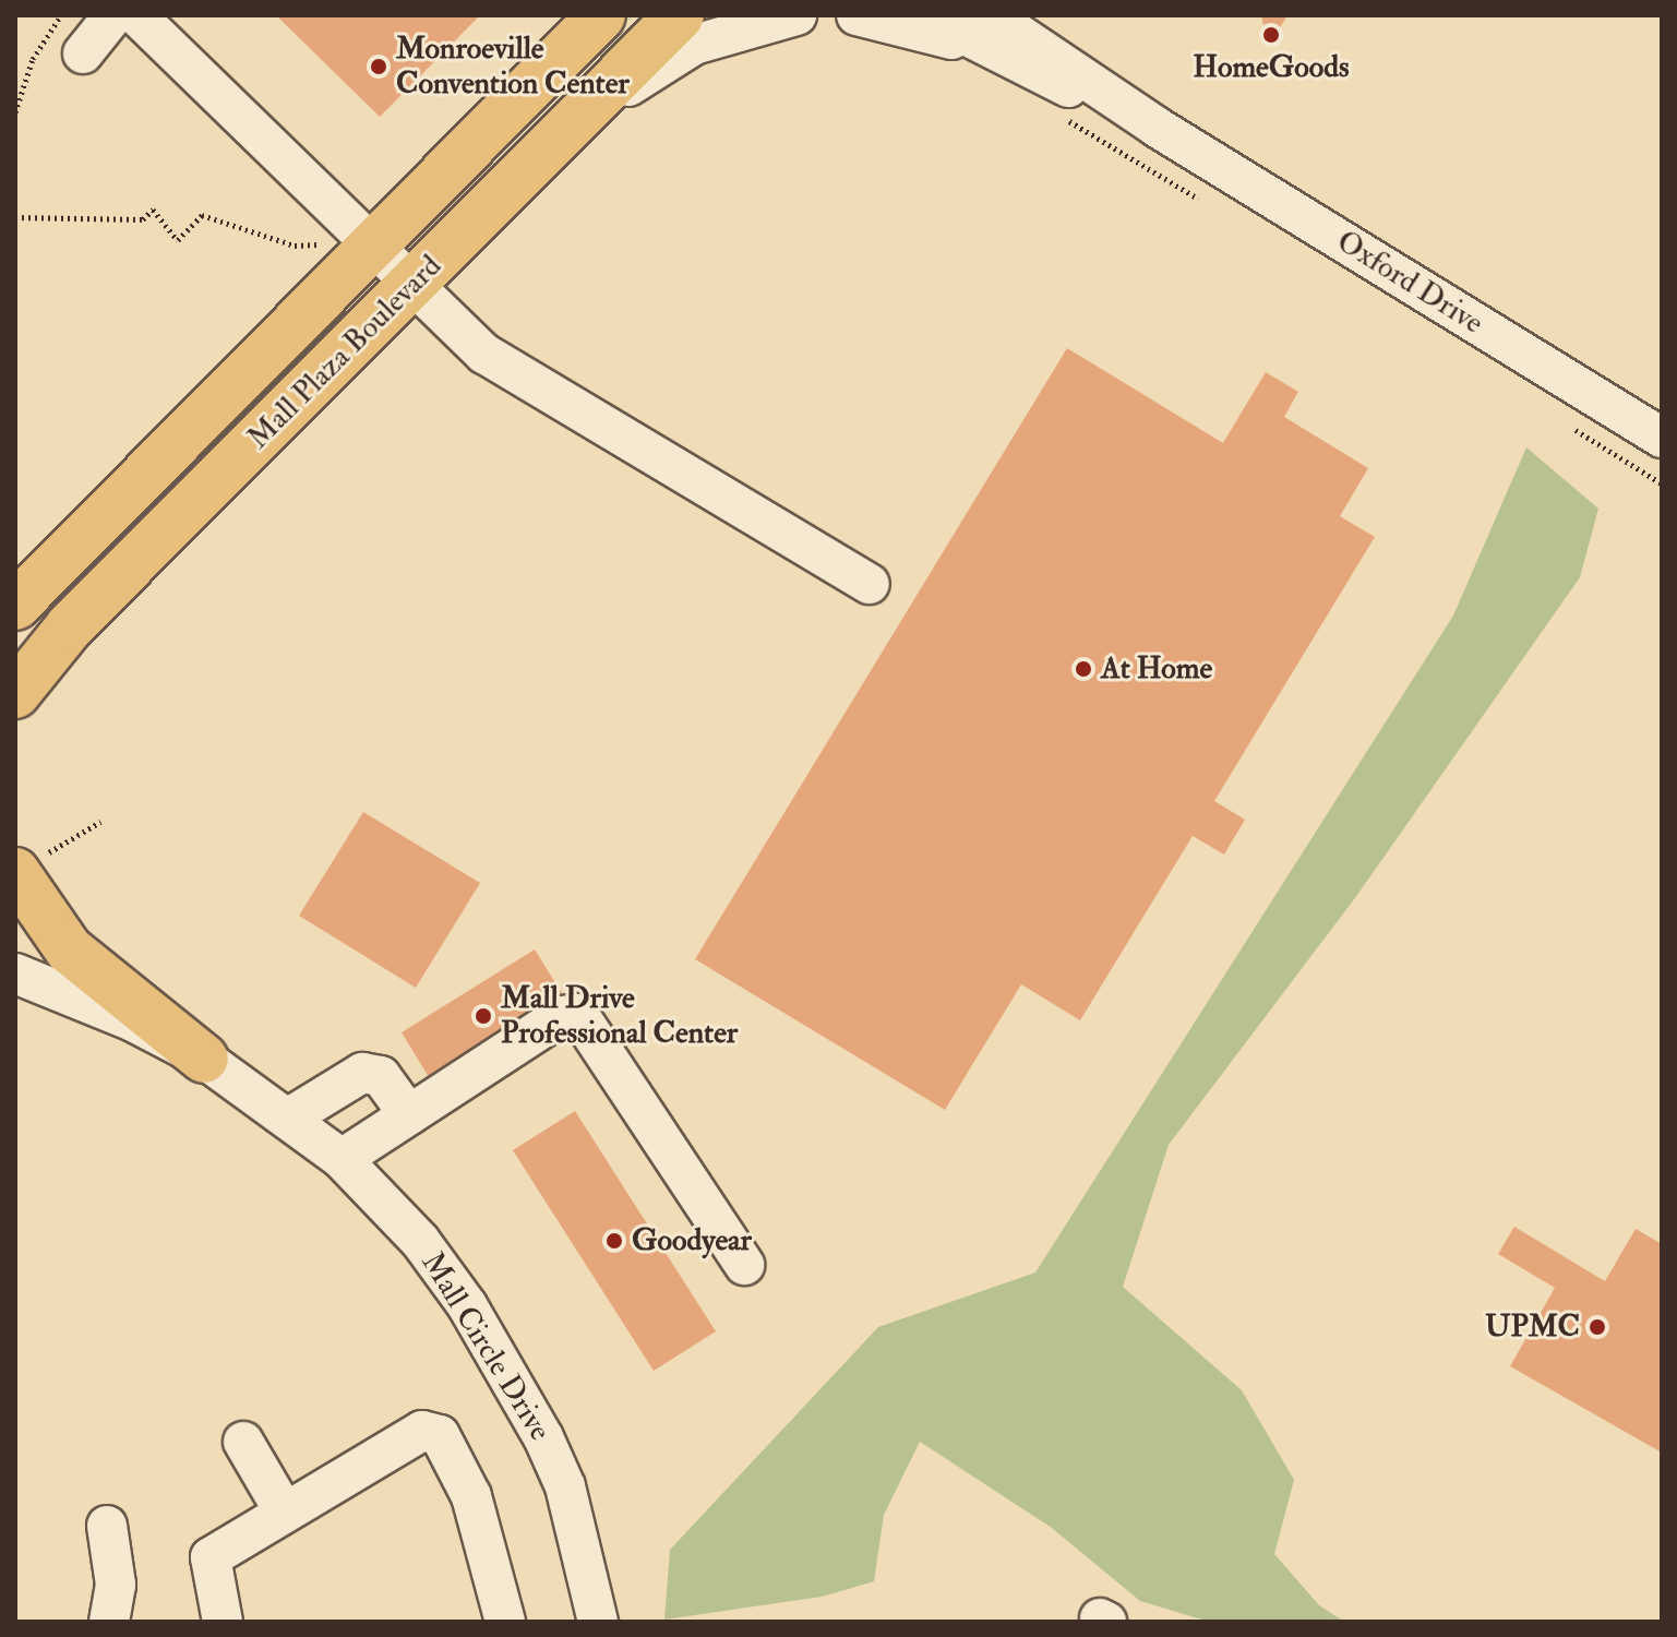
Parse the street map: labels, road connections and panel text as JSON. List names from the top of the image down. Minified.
{"streets":{"main road":["Mall Plaza Boulevard"],"street":["Oxford Drive","Mall Circle Drive"]},"places":["HomeGoods","Monroeville Convention Center","At Home","Mall Drive Professional Center","Goodyear","UPMC"]}
